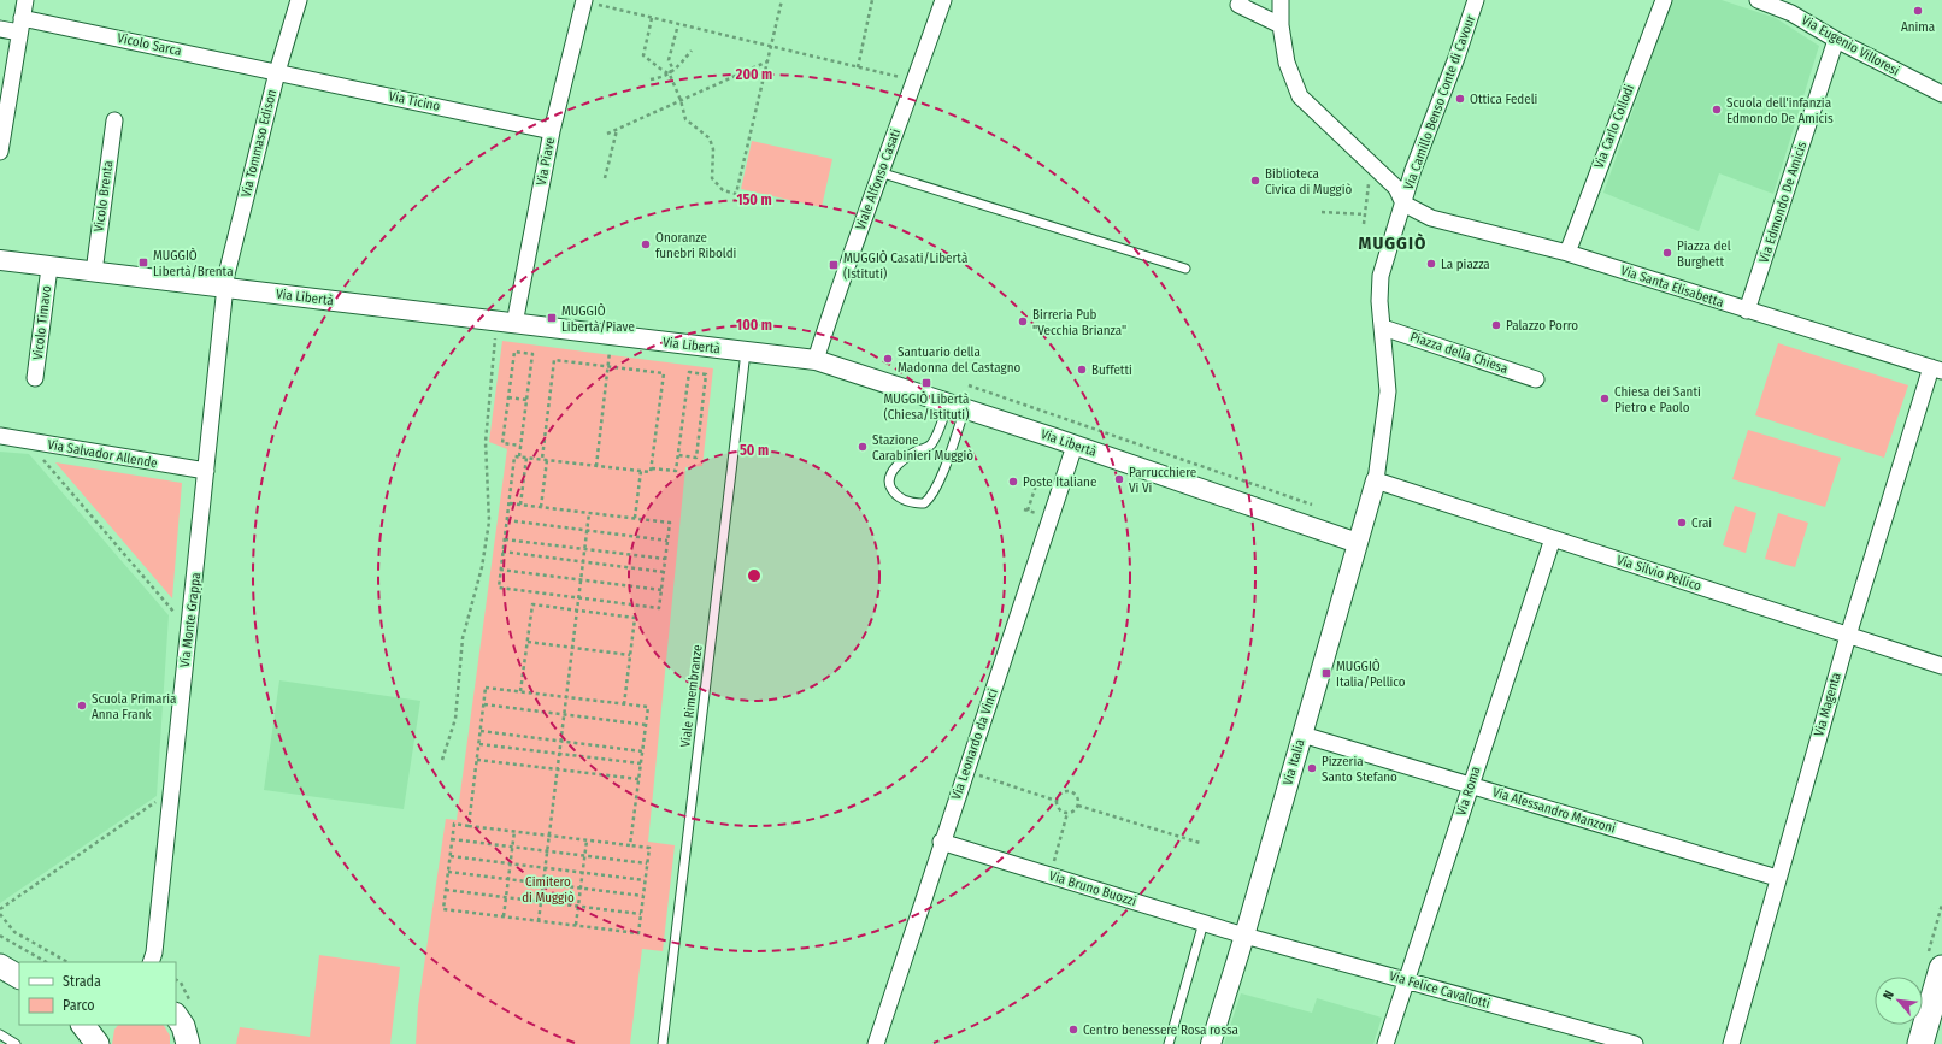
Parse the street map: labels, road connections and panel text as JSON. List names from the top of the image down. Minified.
{"streets":{"street":["Vicolo Sarca","Via Eugenio Villoresi","Via Ticino","Via Camillo Benso Conte di Cavour","Via Carlo Collodi","Via Tommaso Edison","Via Piave","Viale Alfonso Casati","Vicolo Brenta","Via Edmondo De Amicis","Via Santa Elisabetta","Via Libertà","Vicolo Timavo","Piazza della Chiesa","Via Salvador Allende","Via Silvio Pellico","Via Monte Grappa","Via Magenta","Via Leonardo da Vinci","Via Italia","Via Roma","Via Alessandro Manzoni","Via Bruno Buozzi","Via Felice Cavallotti"],"lane":["Viale Rimembranze"]},"crossings":[["Vicolo Sarca","Via Ticino"],["Vicolo Sarca","Via Tommaso Edison"],["Via Eugenio Villoresi","Via Edmondo De Amicis"],["Via Ticino","Via Tommaso Edison"],["Via Ticino","Via Piave"],["Via Camillo Benso Conte di Cavour","Via Santa Elisabetta"],["Via Camillo Benso Conte di Cavour","Piazza della Chiesa"],["Via Camillo Benso Conte di Cavour","Via Silvio Pellico"],["Via Camillo Benso Conte di Cavour","Via Italia"],["Via Carlo Collodi","Via Santa Elisabetta"],["Via Tommaso Edison","Via Libertà"],["Via Tommaso Edison","Via Monte Grappa"],["Via Piave","Via Libertà"],["Viale Alfonso Casati","Via Libertà"],["Vicolo Brenta","Via Libertà"],["Via Edmondo De Amicis","Via Santa Elisabetta"],["Via Santa Elisabetta","Via Magenta"],["Via Libertà","Vicolo Timavo"],["Via Libertà","Via Monte Grappa"],["Via Libertà","Viale Rimembranze"],["Via Libertà","Via Leonardo da Vinci"],["Via Libertà","Via Italia"],["Via Salvador Allende","Via Monte Grappa"],["Via Silvio Pellico","Via Magenta"],["Via Silvio Pellico","Via Italia"],["Via Silvio Pellico","Via Roma"],["Via Magenta","Via Alessandro Manzoni"],["Via Leonardo da Vinci","Via Bruno Buozzi"],["Via Italia","Via Alessandro Manzoni"],["Via Italia","Via Bruno Buozzi"],["Via Italia","Via Felice Cavallotti"],["Via Roma","Via Alessandro Manzoni"],["Via Roma","Via Felice Cavallotti"],["Via Bruno Buozzi","Via Felice Cavallotti"]],"districts":["MUGGIÒ"],"parks":["Cimitero di Muggiò"],"places":{"other":["Anima","Ottica Fedeli","Scuola dell'infanzia Edmondo De Amicis","Biblioteca Civica di Muggiò","Onoranze funebri Riboldi","Piazza del Burghett","La piazza","Birreria Pub \"Vecchia Brianza\"","Palazzo Porro","Santuario della Madonna del Castagno","Buffetti","Chiesa dei Santi Pietro e Paolo","Stazione Carabinieri Muggiò","Parrucchiere Vi Vi","Poste Italiane","Crai","Scuola Primaria Anna Frank","Pizzeria Santo Stefano","Centro benessere Rosa rossa"],"transit":["MUGGIÒ Libertà/Brenta","MUGGIÒ Casati/Libertà (Istituti)","MUGGIÒ Libertà/Piave","MUGGIÒ Libertà (Chiesa/Istituti)","MUGGIÒ Italia/Pellico"]},"legend":["Strada","Parco"],"north":"top left","rings":["200 m","150 m","100 m","50 m"]}
